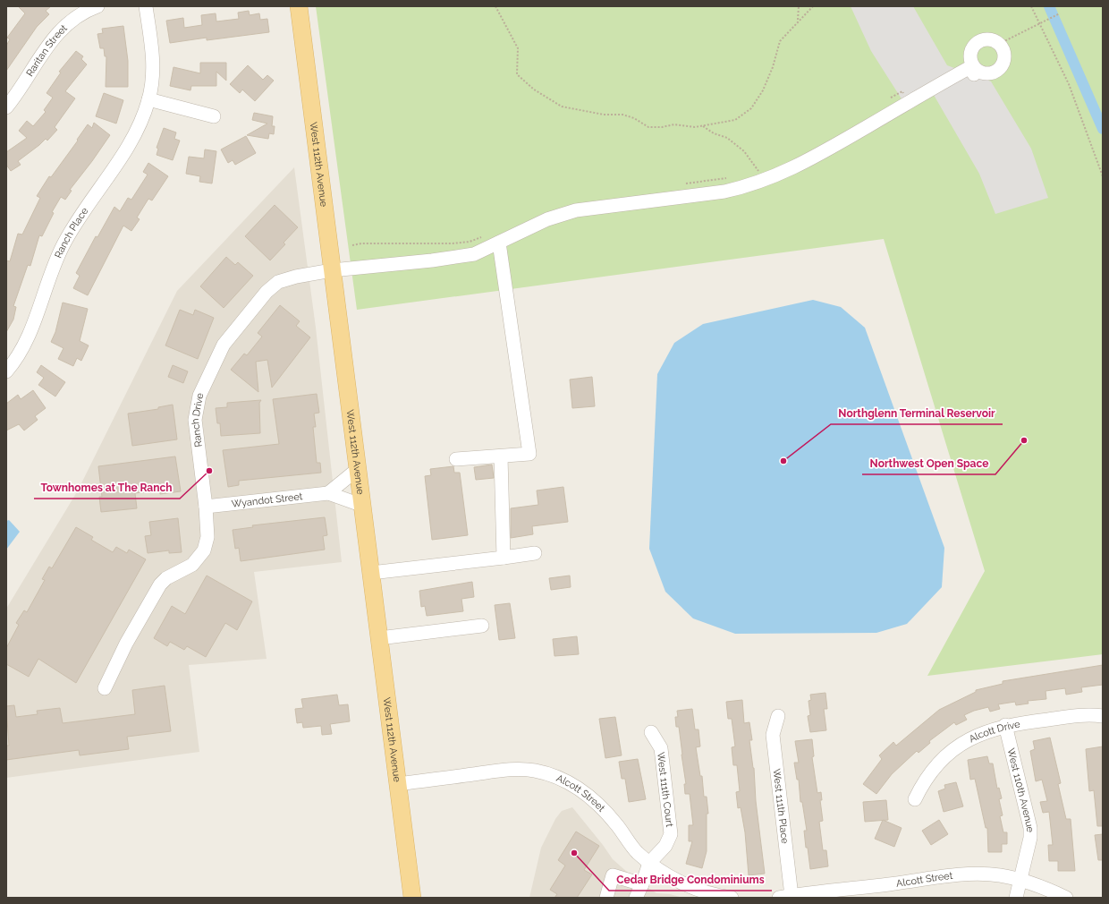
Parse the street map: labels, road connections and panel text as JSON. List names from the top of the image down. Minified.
{"streets":{"main road":["West 112th Avenue"],"street":["Raritan Street","Ranch Place","Ranch Drive","Wyandot Street","Alcott Drive","West 111th Court","West 110th Avenue","Alcott Street","West 111th Place"]},"crossings":[["West 112th Avenue","Ranch Drive"],["West 112th Avenue","Wyandot Street"],["West 112th Avenue","Alcott Street"],["Ranch Drive","Wyandot Street"],["Alcott Drive","West 110th Avenue"],["West 111th Court","Alcott Street"],["West 110th Avenue","Alcott Street"],["Alcott Street","West 111th Place"]],"places":["Northwest Open Space","Northglenn Terminal Reservoir","Townhomes at The Ranch","Cedar Bridge Condominiums"]}
